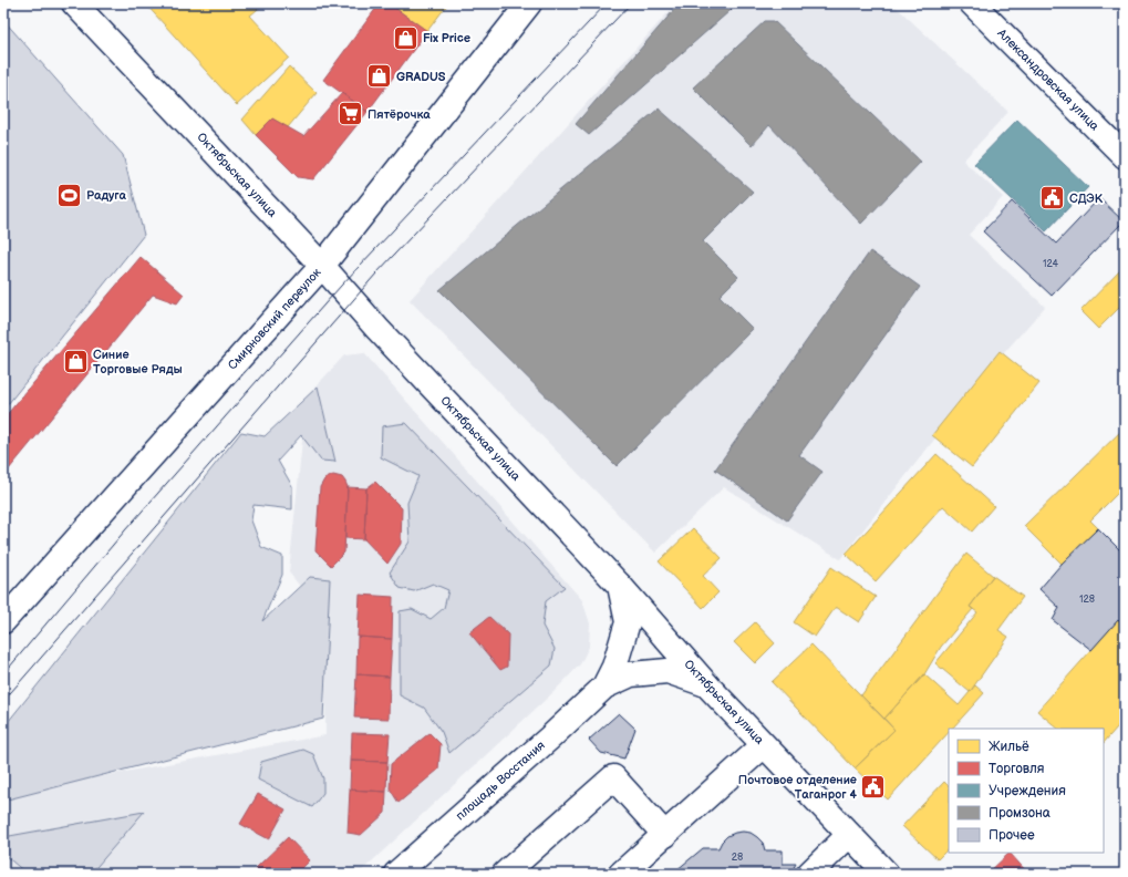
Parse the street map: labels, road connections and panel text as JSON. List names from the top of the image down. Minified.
{"streets":{"main road":["Александровская улица","Октябрьская улица","Смирновский переулок","площадь Восстания"]},"crossings":[["Октябрьская улица","Смирновский переулок"],["Октябрьская улица","площадь Восстания"]],"places":{"shop":["Fix Price","GRADUS","Синие Торговые Ряды"],"supermarket":["Пятёрочка"],"sports":["Радуга"],"public building":["СДЭК","Почтовое отделение Таганрог 4"]},"house_numbers":["124","128","28"],"legend":["Жильё","Торговля","Учреждения","Промзона","Прочее"]}
